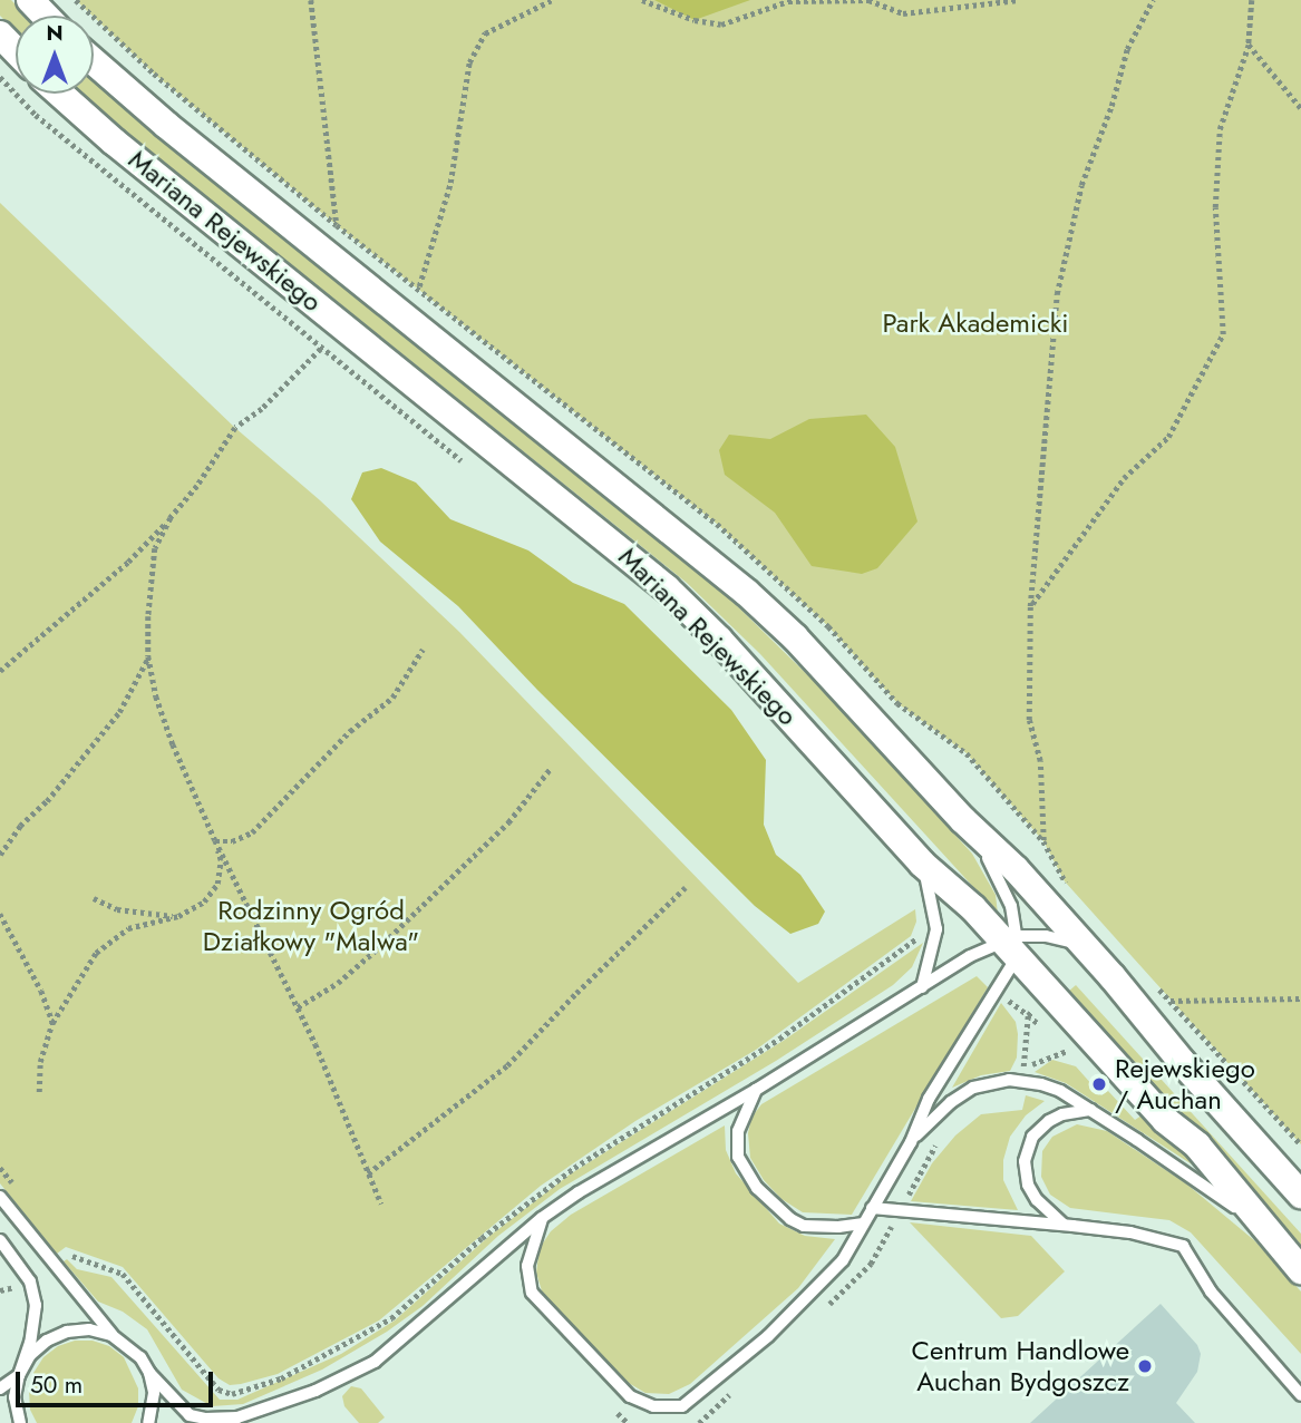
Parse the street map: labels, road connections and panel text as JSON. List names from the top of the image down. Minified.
{"streets":{"street":["Mariana Rejewskiego"]},"parks":["Park Akademicki","Rodzinny Ogród Działkowy \"Malwa\""],"places":["Rejewskiego / Auchan","Centrum Handlowe Auchan Bydgoszcz"],"scale_bar":"50 m","north":"top"}
